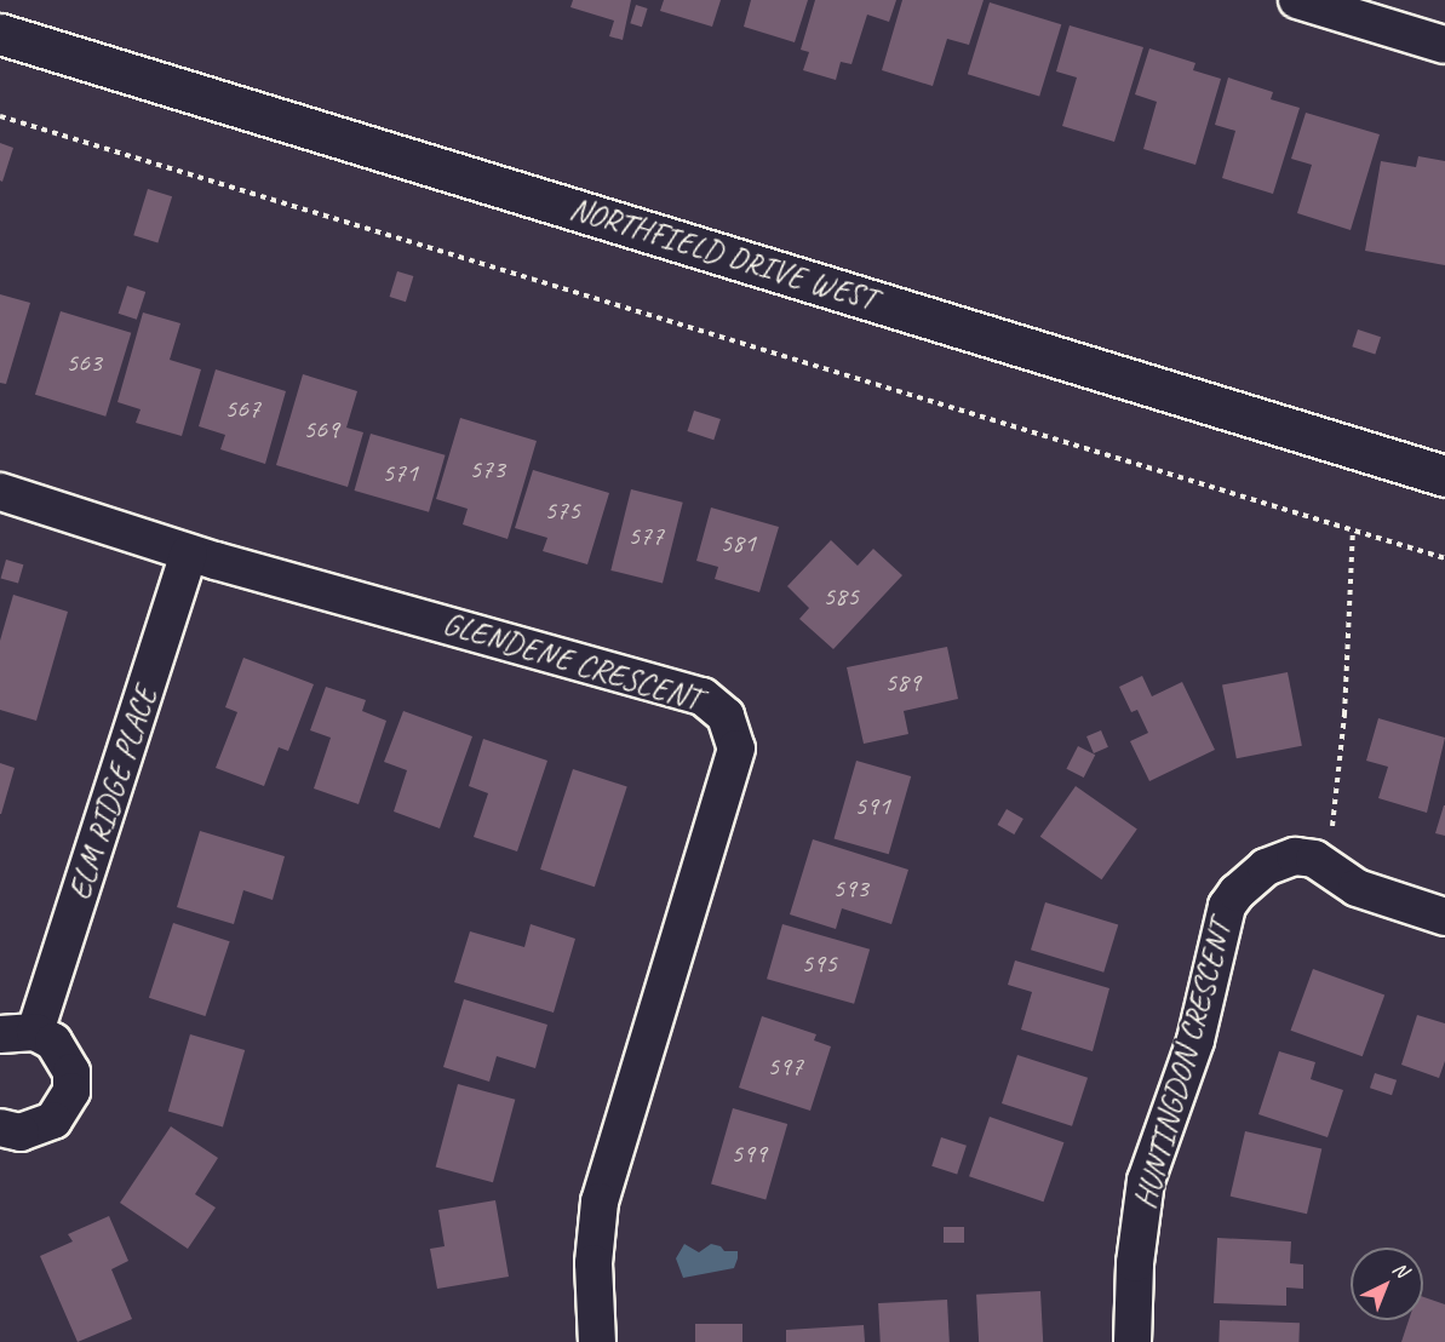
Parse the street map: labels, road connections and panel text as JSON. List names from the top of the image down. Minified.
{"streets":{"main road":["NORTHFIELD DRIVE WEST"],"street":["GLENDENE CRESCENT","ELM RIDGE PLACE","HUNTINGDON CRESCENT"]},"crossings":[["GLENDENE CRESCENT","ELM RIDGE PLACE"]],"house_numbers":["563","567","569","573","571","575","577","581","585","589","591","593","595","597","599"],"north":"top right"}
